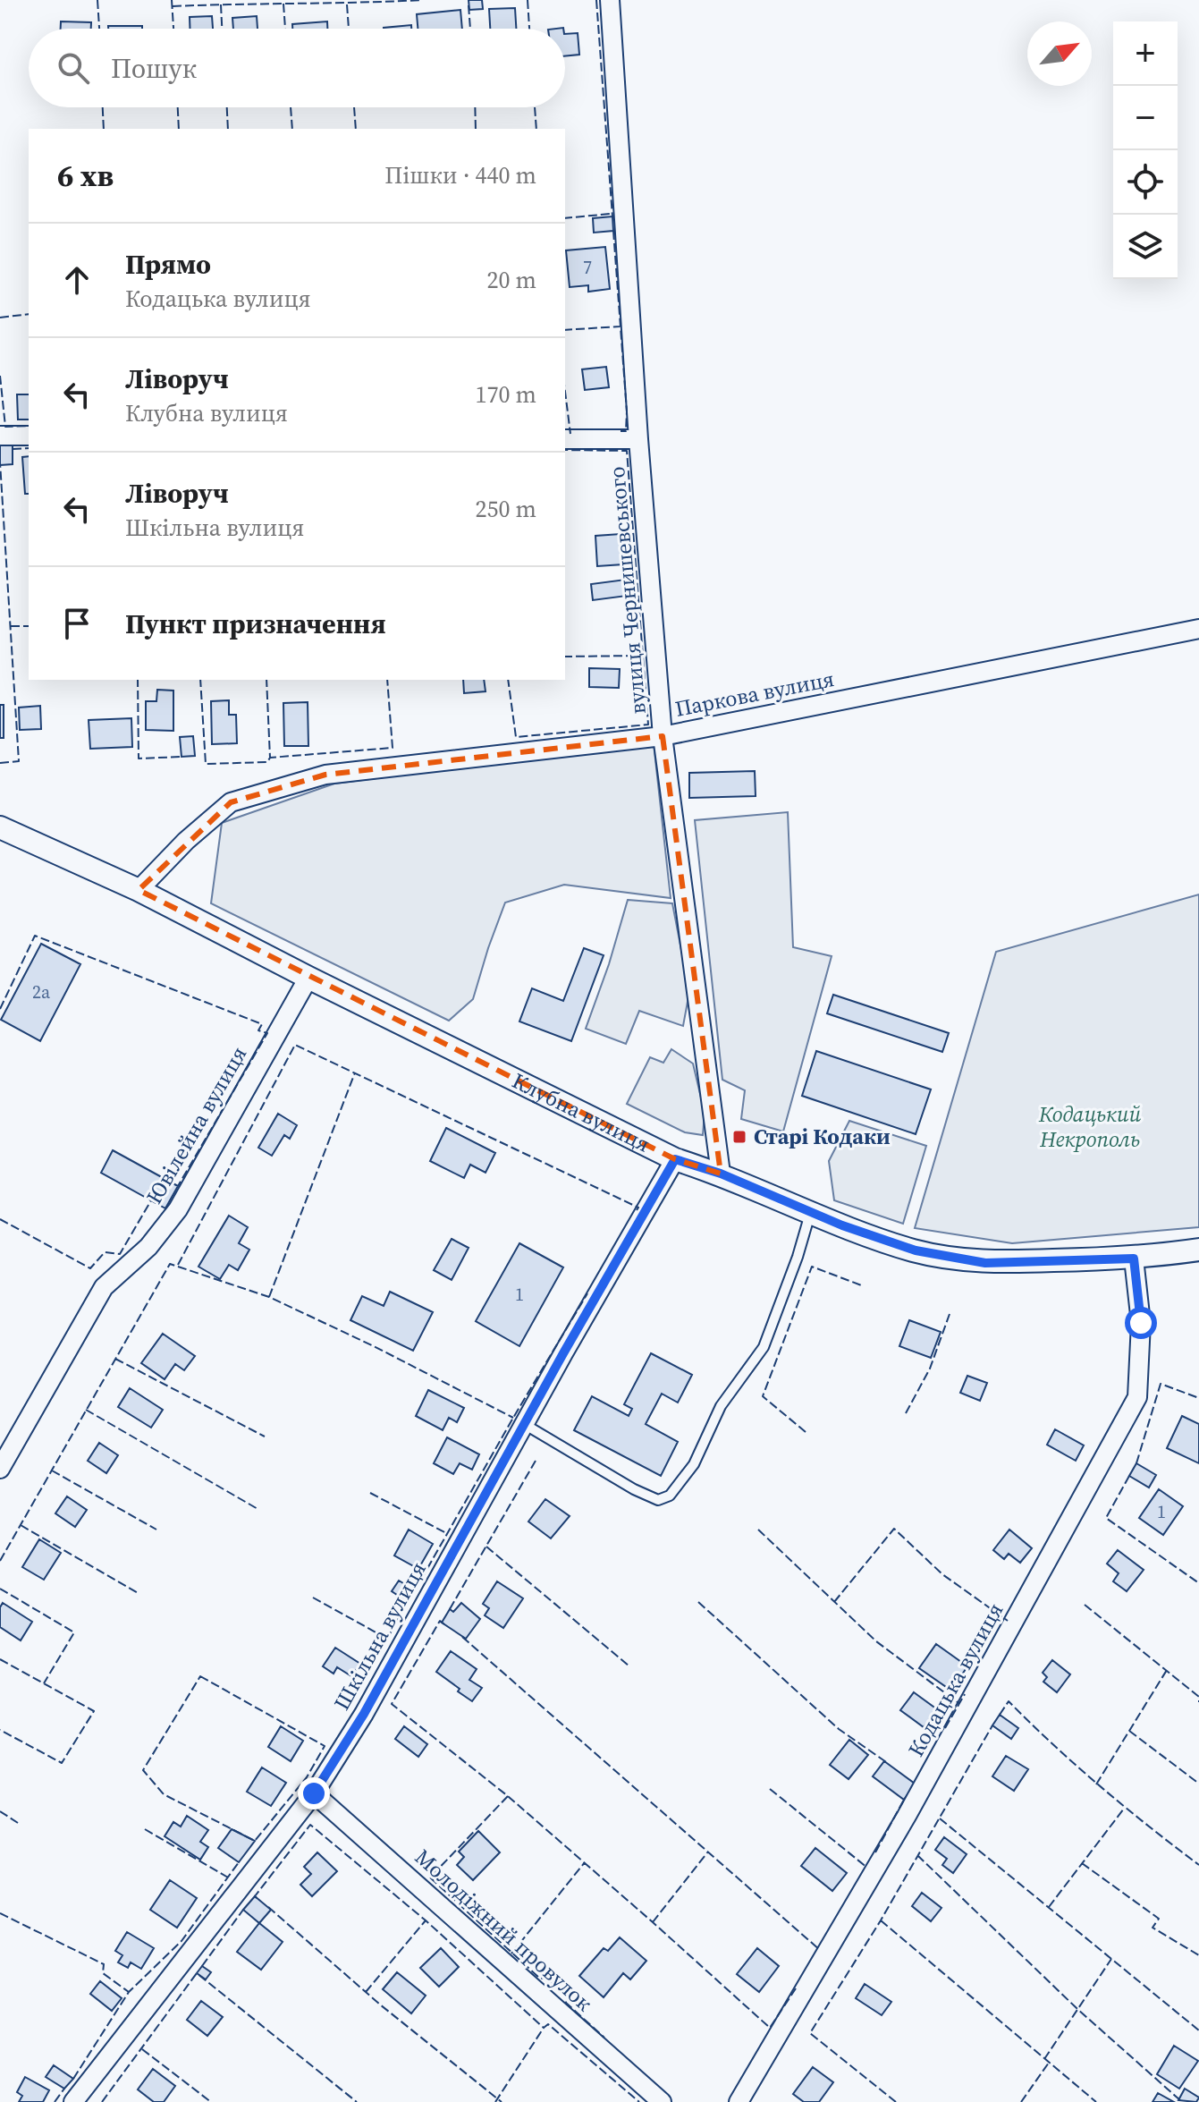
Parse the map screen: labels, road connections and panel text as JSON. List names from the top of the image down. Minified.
{"streets":{"street":["вулиця Чернишевського","Паркова вулиця","Клубна вулиця","Ювілейна вулиця","Шкільна вулиця","Кодацька вулиця","Молодіжний провулок"]},"crossings":[["вулиця Чернишевського","Паркова вулиця"],["вулиця Чернишевського","Клубна вулиця"],["Паркова вулиця","Клубна вулиця"],["Клубна вулиця","Ювілейна вулиця"],["Клубна вулиця","Шкільна вулиця"],["Клубна вулиця","Кодацька вулиця"],["Шкільна вулиця","Молодіжний провулок"]],"parks":["Кодацький Некрополь"],"places":{"transit":["Старі Кодаки"]},"house_numbers":["7","2а","1","1"],"north":"top right","page":{"map_buttons":["+","−"],"search":"Пошук","heading":["6 хв","Пішки · 440 m"],"list":[["Прямо","Кодацька вулиця","20 m"],["Ліворуч","Клубна вулиця","170 m"],["Ліворуч","Шкільна вулиця","250 m"],"Пункт призначення"]}}
